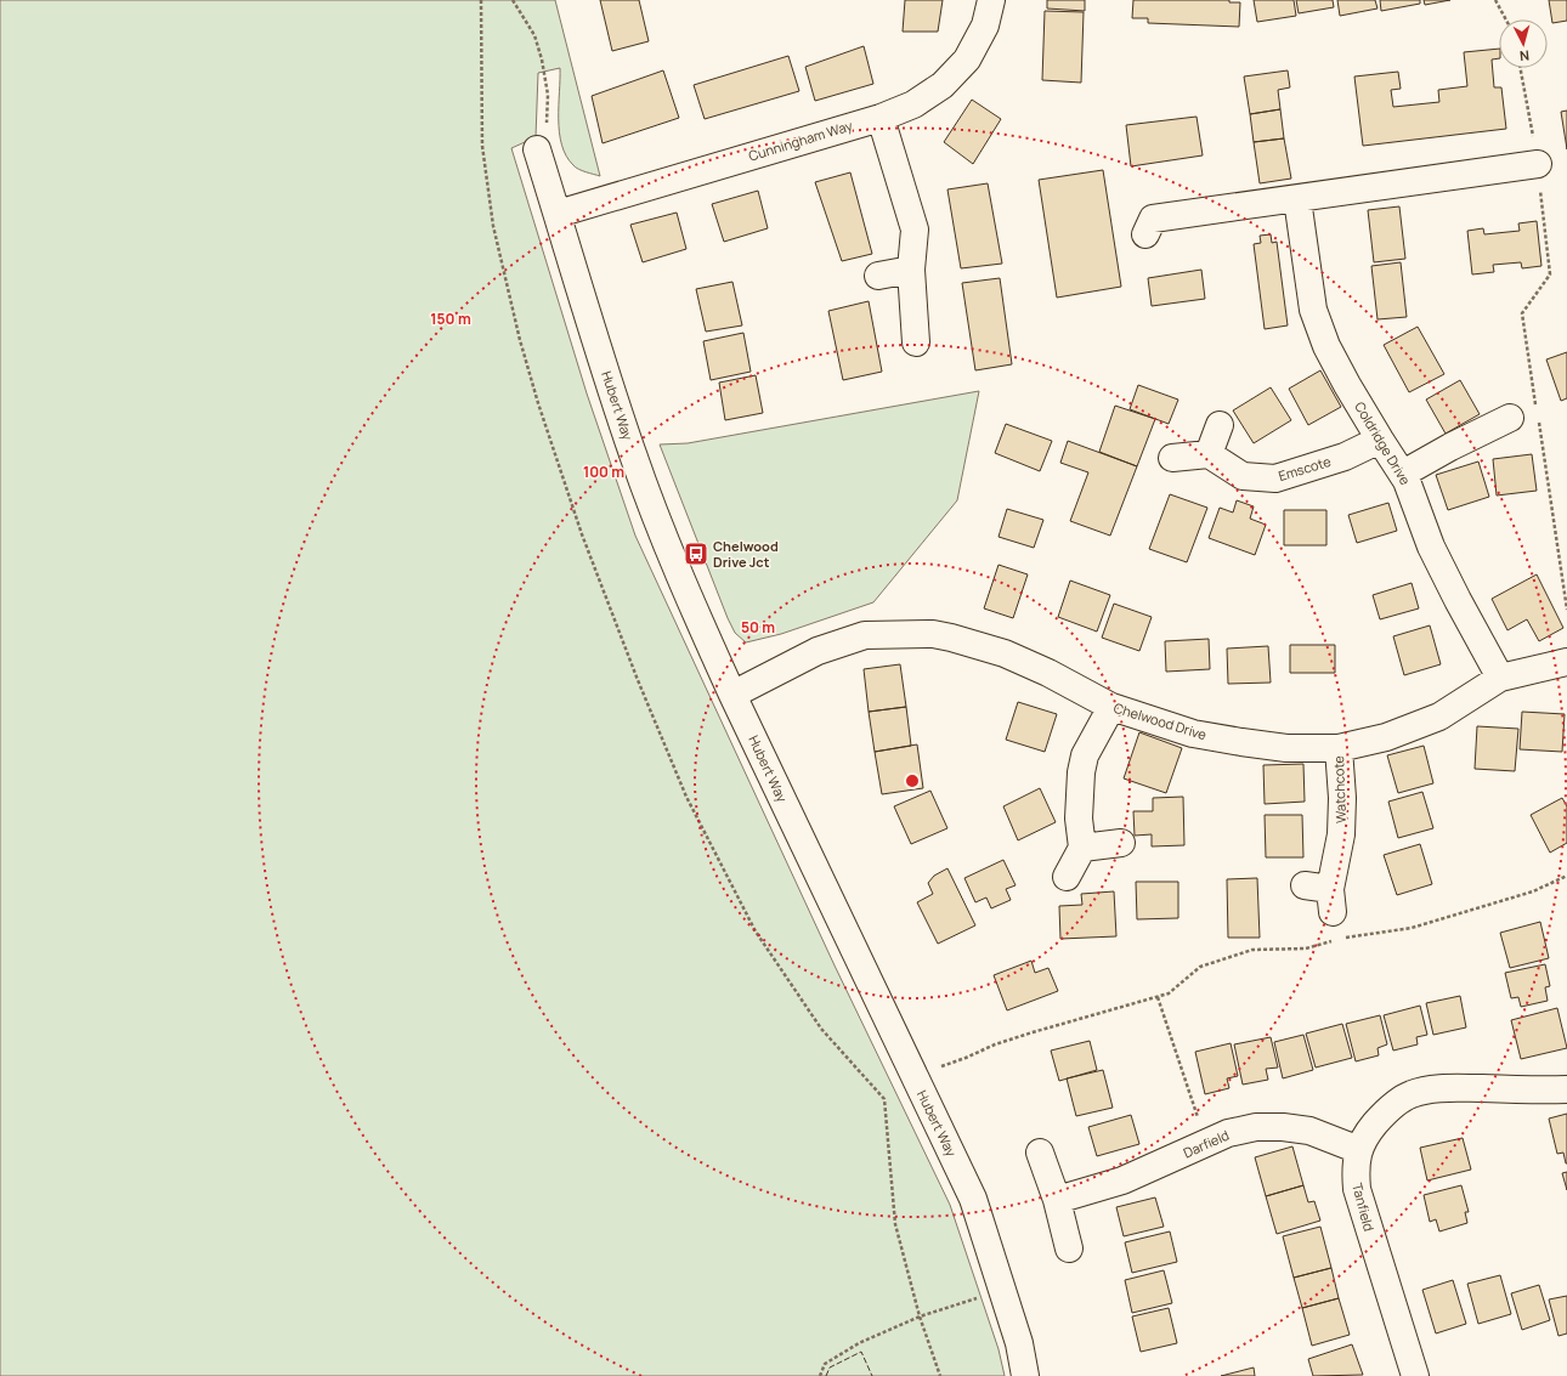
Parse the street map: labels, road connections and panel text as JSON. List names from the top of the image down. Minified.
{"streets":{"street":["Cunningham Way","Hubert Way","Coldridge Drive","Emscote","Chelwood Drive","Watchcote","Darfield","Tanfield"]},"crossings":[["Cunningham Way","Hubert Way"],["Hubert Way","Chelwood Drive"],["Coldridge Drive","Emscote"],["Coldridge Drive","Chelwood Drive"],["Chelwood Drive","Watchcote"],["Darfield","Tanfield"]],"places":{"bus stop":["Chelwood Drive Jct"]},"north":"bottom","rings":["150 m","100 m","50 m"]}
